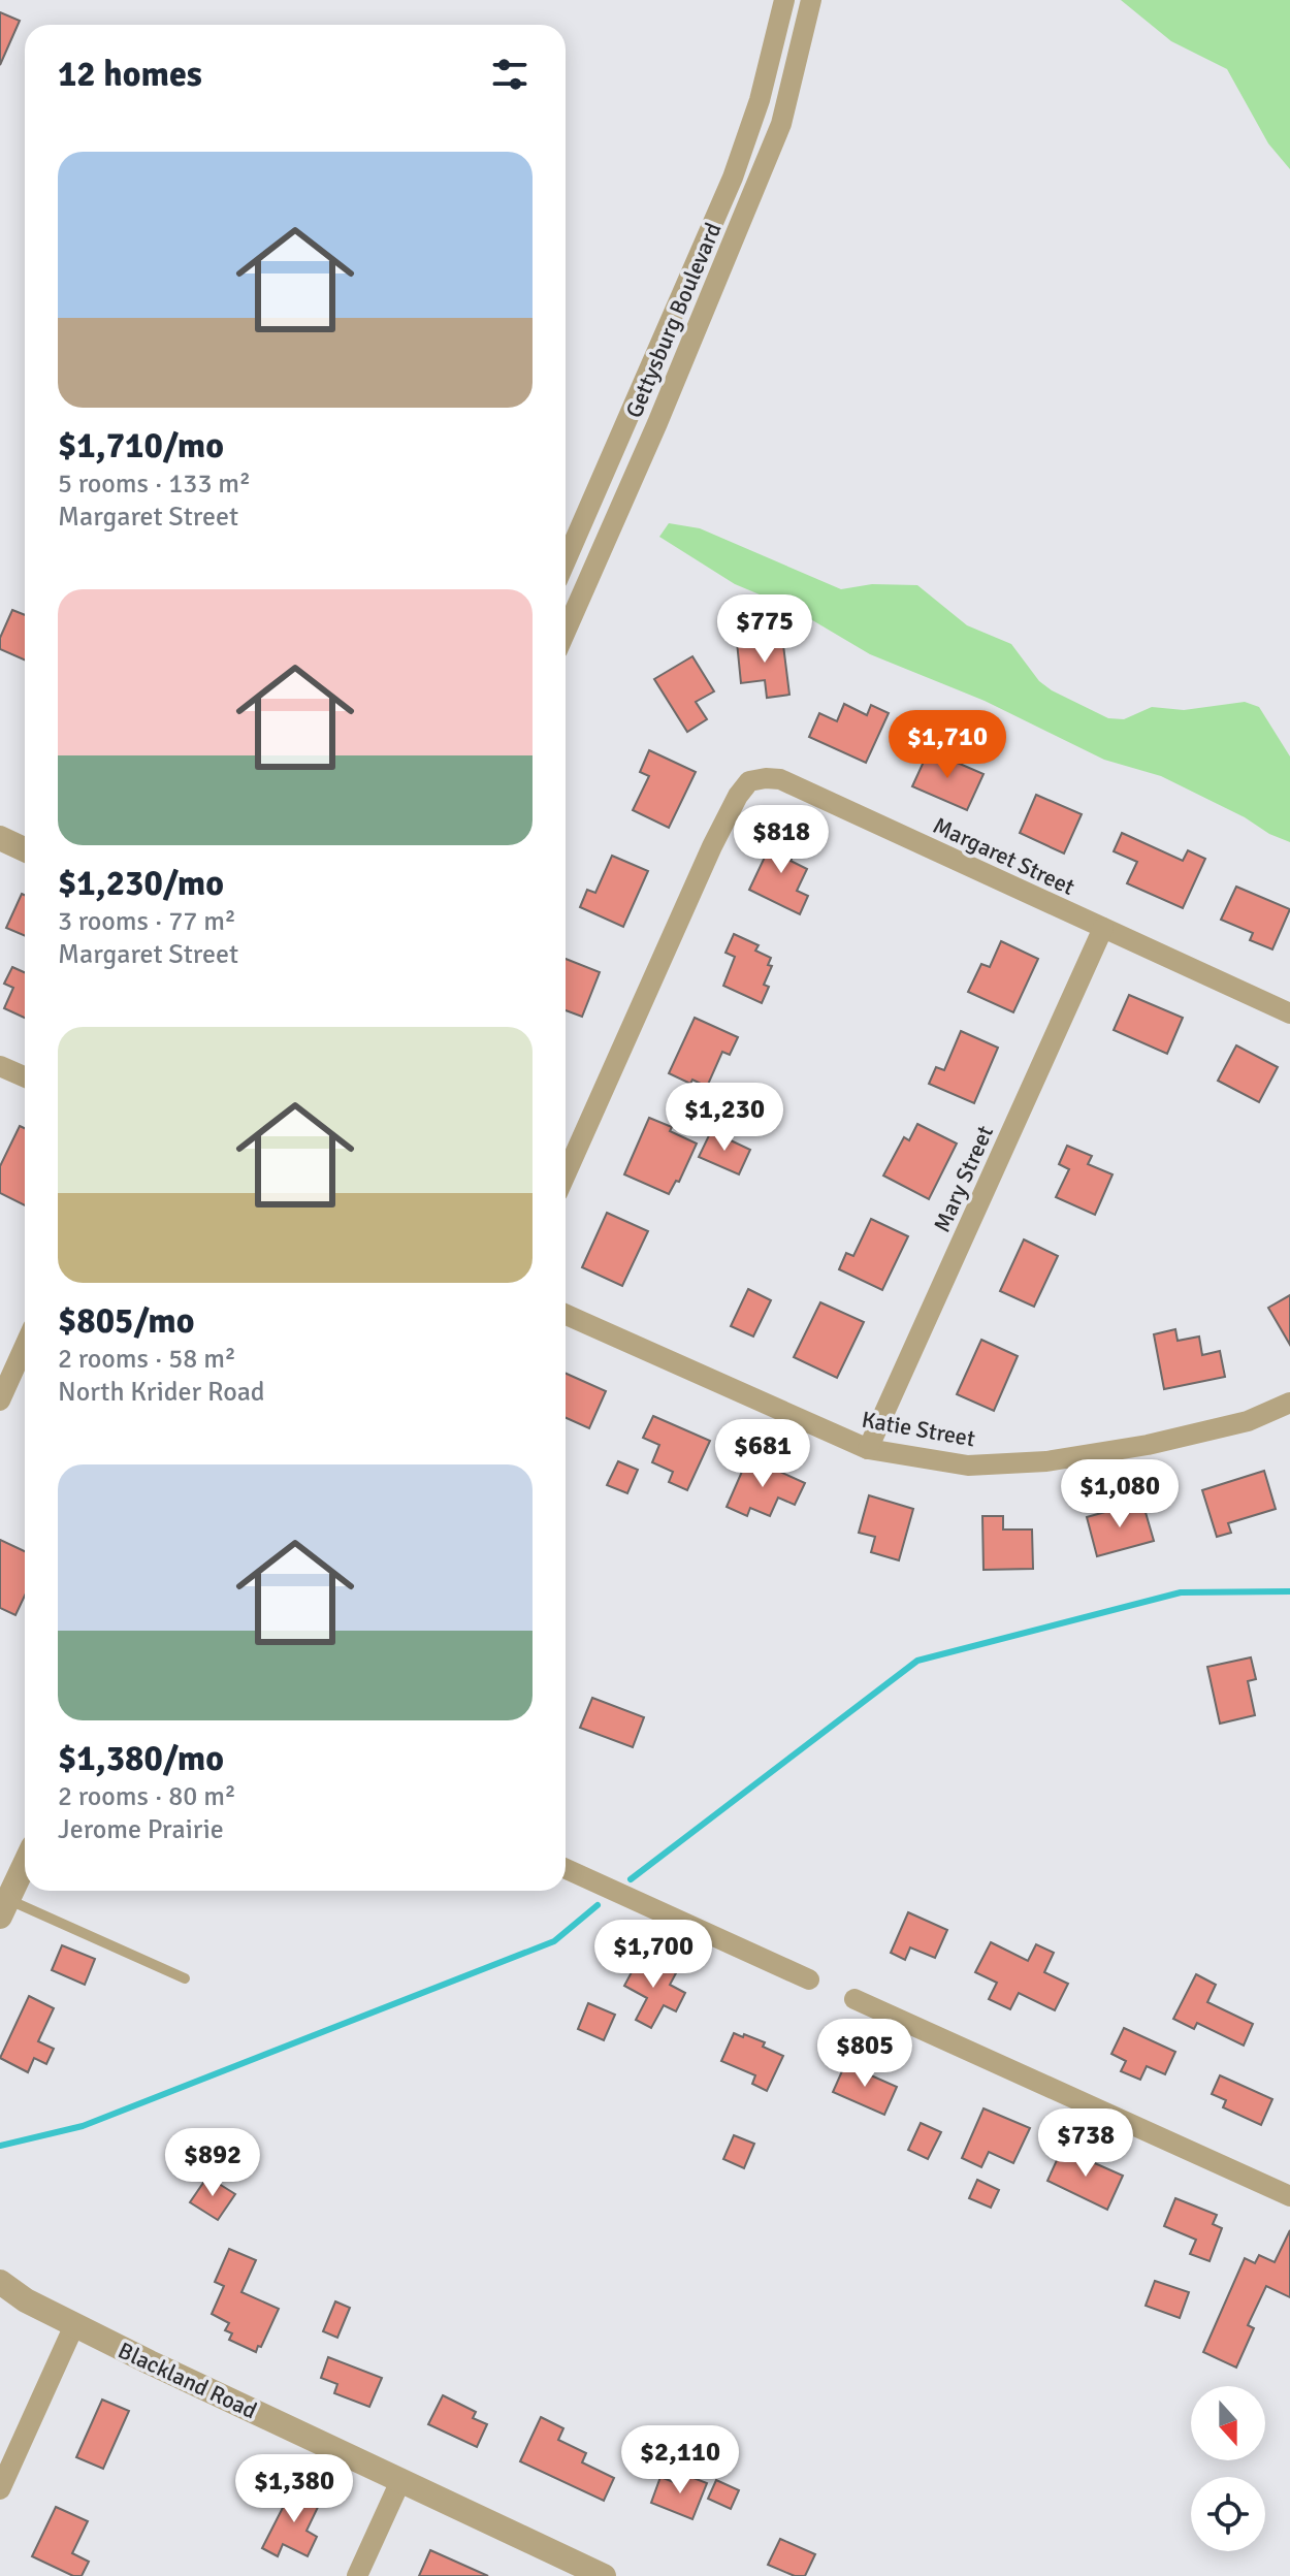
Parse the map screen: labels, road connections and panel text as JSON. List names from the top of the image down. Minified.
{"streets":{"street":["Gettysburg Boulevard","Margaret Street","Mary Street","Katie Street","Blackland Road"]},"crossings":[["Margaret Street","Mary Street"],["Mary Street","Katie Street"]],"north":"bottom","page":{"heading":"12 homes","list":[{"name":"$1,710/mo","note":"5 rooms · 133 m² · Margaret Street"},{"name":"$1,230/mo","note":"3 rooms · 77 m² · Margaret Street"},{"name":"$805/mo","note":"2 rooms · 58 m² · North Krider Road"},{"name":"$1,380/mo","note":"2 rooms · 80 m² · Jerome Prairie"}],"price":["$775","$1,710","$818","$1,230","$681","$1,080","$1,700","$805","$738","$892","$2,110","$1,380"]}}
